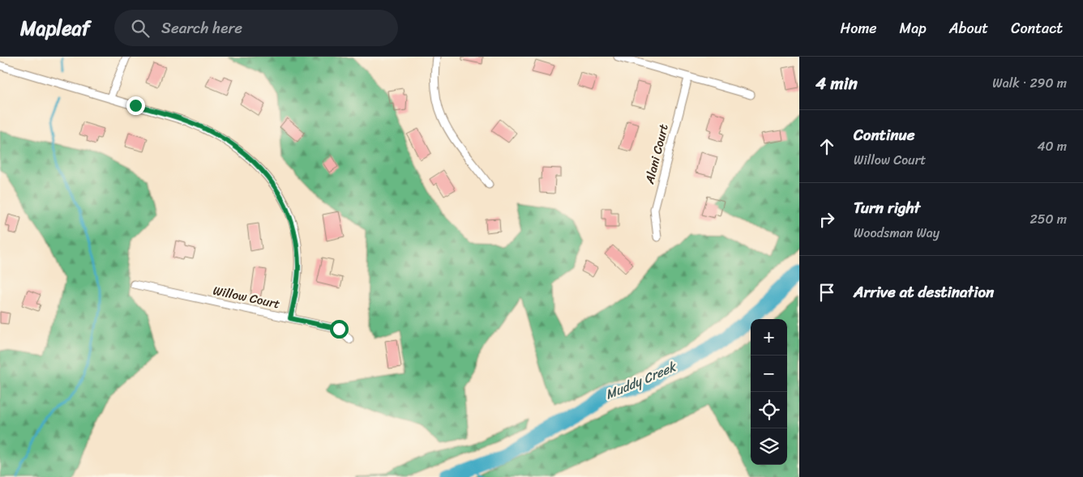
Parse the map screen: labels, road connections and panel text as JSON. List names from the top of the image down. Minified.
{"streets":{"street":["Alani Court","Willow Court"]},"water":["Muddy Creek"],"page":{"header":"Mapleaf","search":"Search here","nav":["Home","Map","About","Contact"],"heading":["4 min","Walk · 290 m"],"list":[["Continue","Willow Court","40 m"],["Turn right","Woodsman Way","250 m"],"Arrive at destination"],"map_buttons":["+","−"]}}
